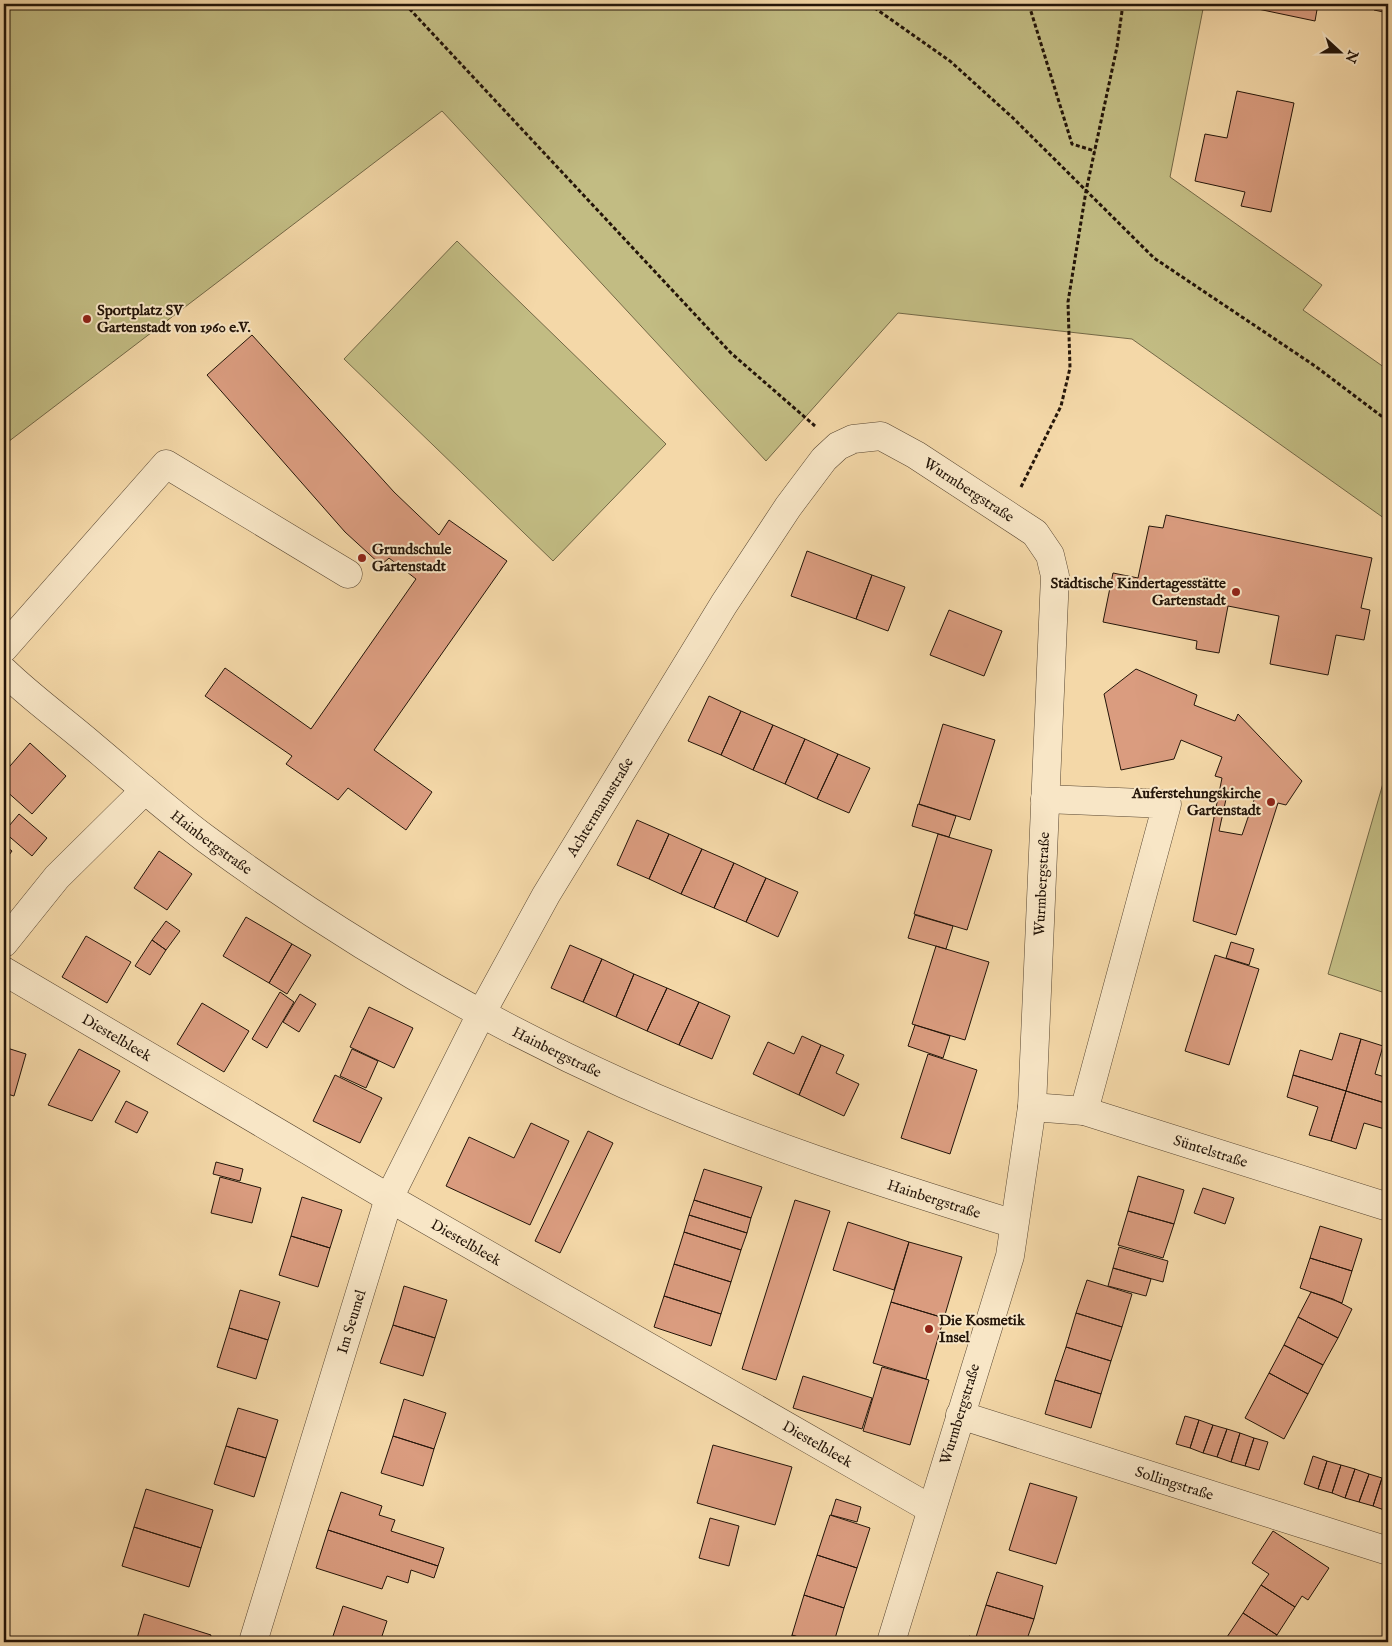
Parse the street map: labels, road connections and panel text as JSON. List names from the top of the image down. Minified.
{"streets":{"street":["Wurmbergstraße","Achtermannstraße","Hainbergstraße","Diestelbleek","Süntelstraße","Im Seumel","Sollingstraße"]},"crossings":[["Wurmbergstraße","Achtermannstraße"],["Wurmbergstraße","Hainbergstraße"],["Wurmbergstraße","Diestelbleek"],["Wurmbergstraße","Süntelstraße"],["Wurmbergstraße","Sollingstraße"],["Achtermannstraße","Hainbergstraße"],["Achtermannstraße","Im Seumel"],["Hainbergstraße","Im Seumel"],["Diestelbleek","Im Seumel"]],"places":["Sportplatz SV Gartenstadt von 1960 e.V.","Grundschule Gartenstadt","Städtische Kindertagesstätte Gartenstadt","Auferstehungskirche Gartenstadt","Die Kosmetik Insel"],"north":"right"}
